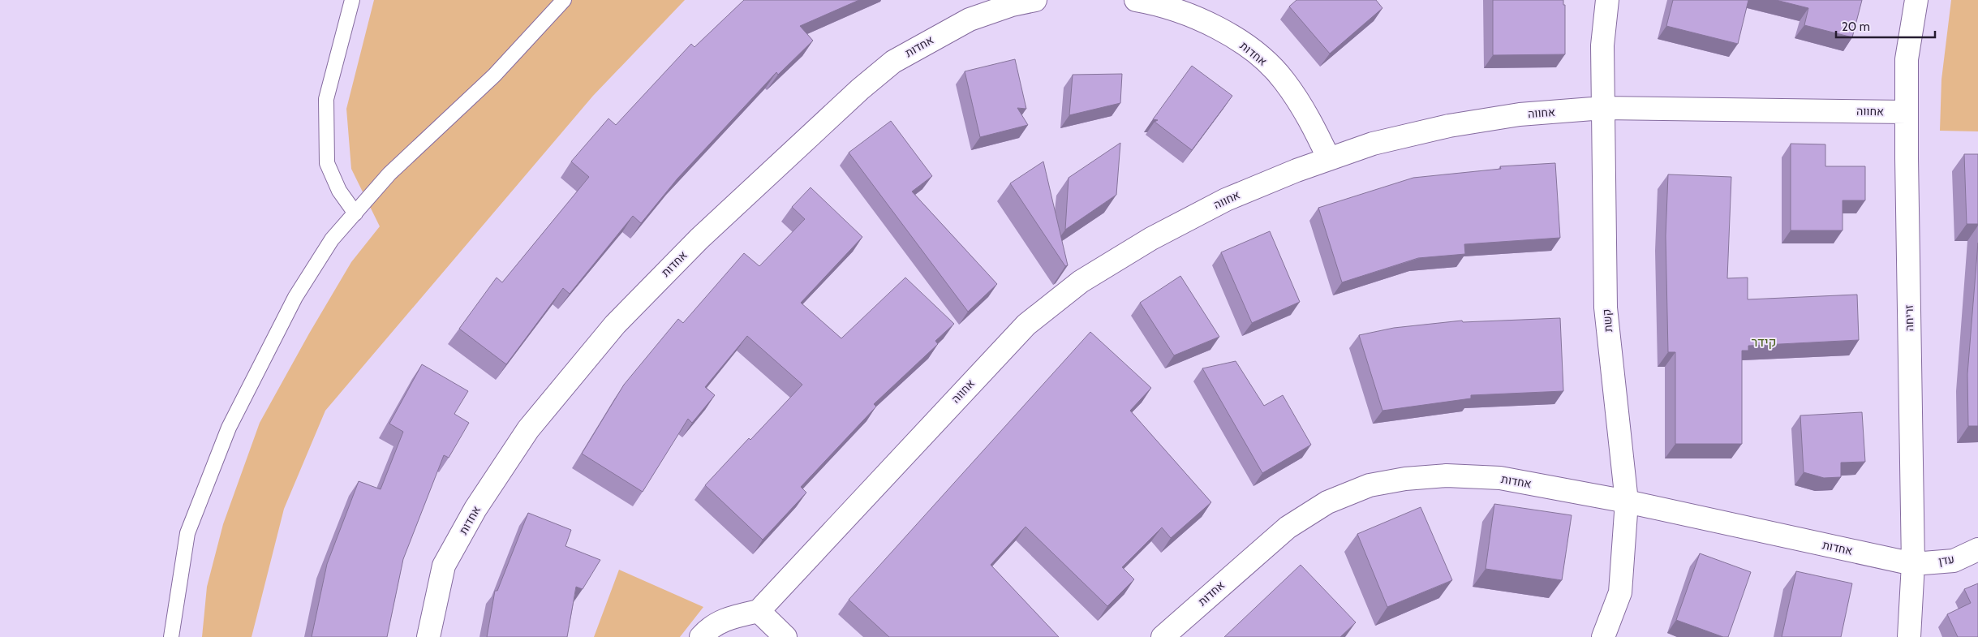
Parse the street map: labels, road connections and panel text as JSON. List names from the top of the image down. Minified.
{"streets":{"street":["אחדות","אחווה","זריחה","קשת","עדן"]},"crossings":[["אחדות","אחווה"],["אחדות","זריחה"],["אחדות","קשת"],["אחדות","עדן"],["אחווה","זריחה"],["אחווה","קשת"],["זריחה","עדן"]],"districts":["קידר"],"scale_bar":"20 m"}
